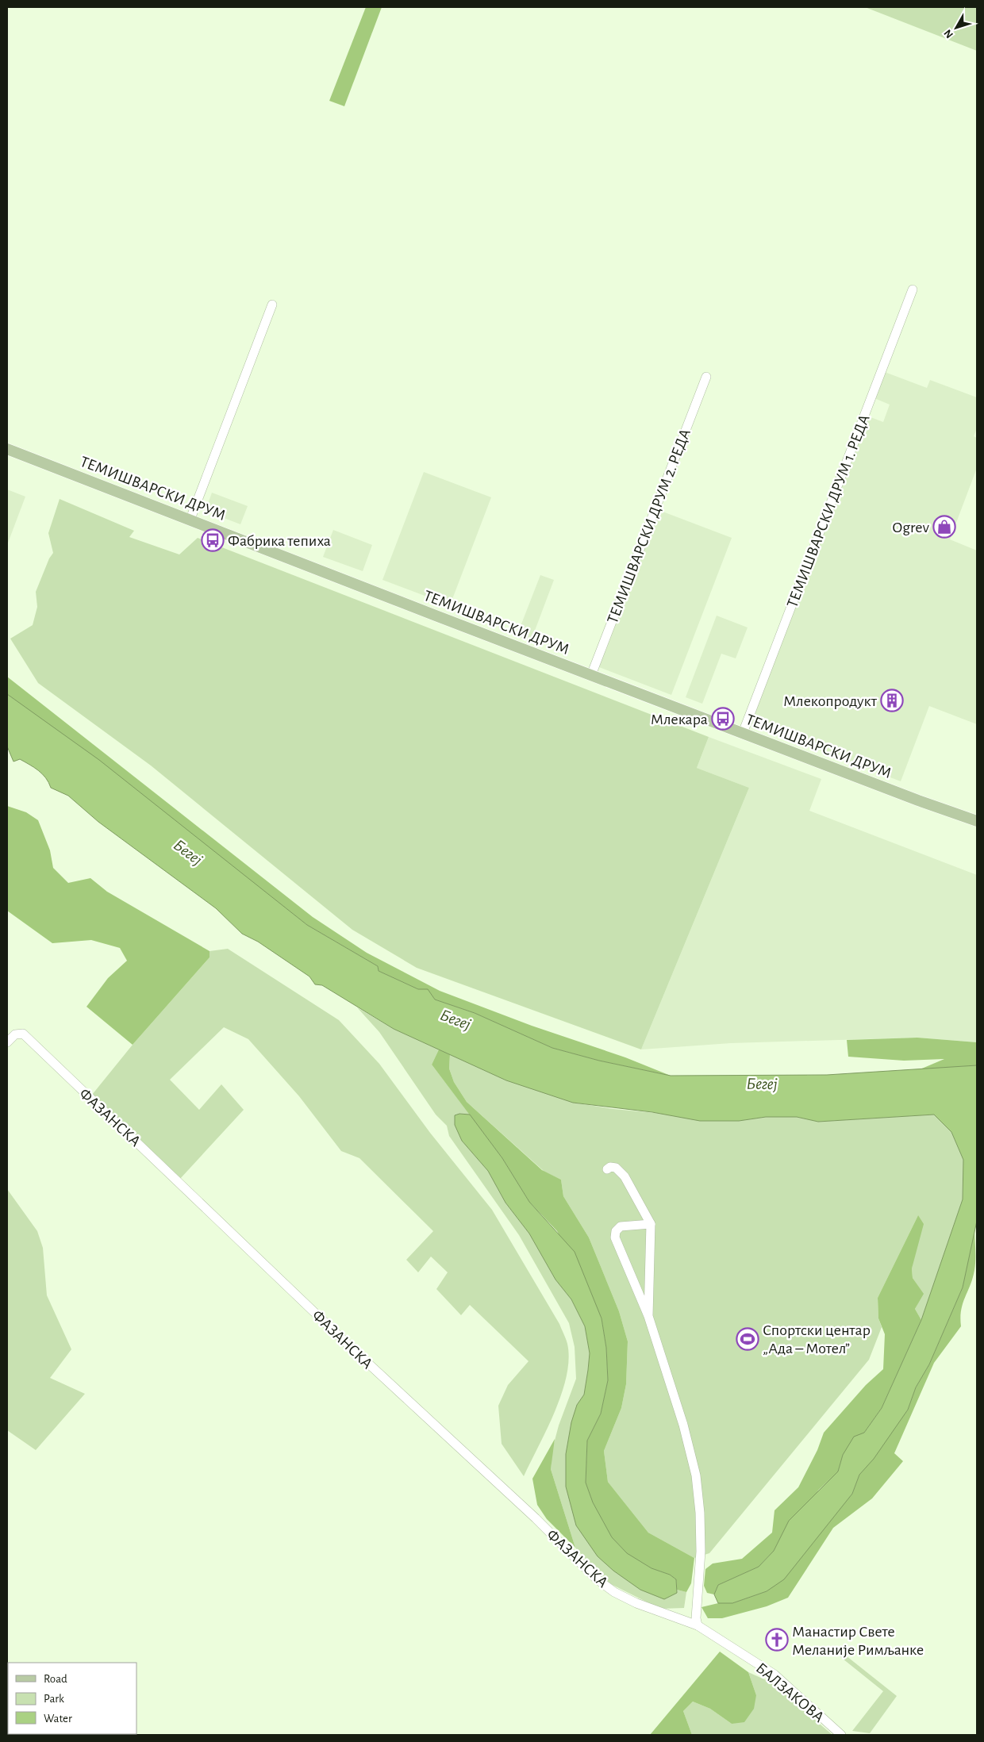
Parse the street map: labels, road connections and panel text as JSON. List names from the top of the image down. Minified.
{"streets":{"main road":["ТЕМИШВАРСКИ ДРУМ"],"street":["ТЕМИШВАРСКИ ДРУМ 1. РЕДА","ТЕМИШВАРСКИ ДРУМ 2. РЕДА","ФАЗАНСКА","БАЛЗАКОВА"]},"crossings":[["ТЕМИШВАРСКИ ДРУМ","ТЕМИШВАРСКИ ДРУМ 1. РЕДА"],["ТЕМИШВАРСКИ ДРУМ","ТЕМИШВАРСКИ ДРУМ 2. РЕДА"],["ФАЗАНСКА","БАЛЗАКОВА"]],"water":["Бегеј"],"places":{"shop":["Ogrev"],"bus stop":["Фабрика тепиха","Млекара"],"building":["Млекопродукт"],"sports":["Спортски центар „Ада – Мотел”"],"church":["Манастир Свете Меланије Римљанке"]},"legend":["Road","Park","Water"],"north":"bottom left"}
